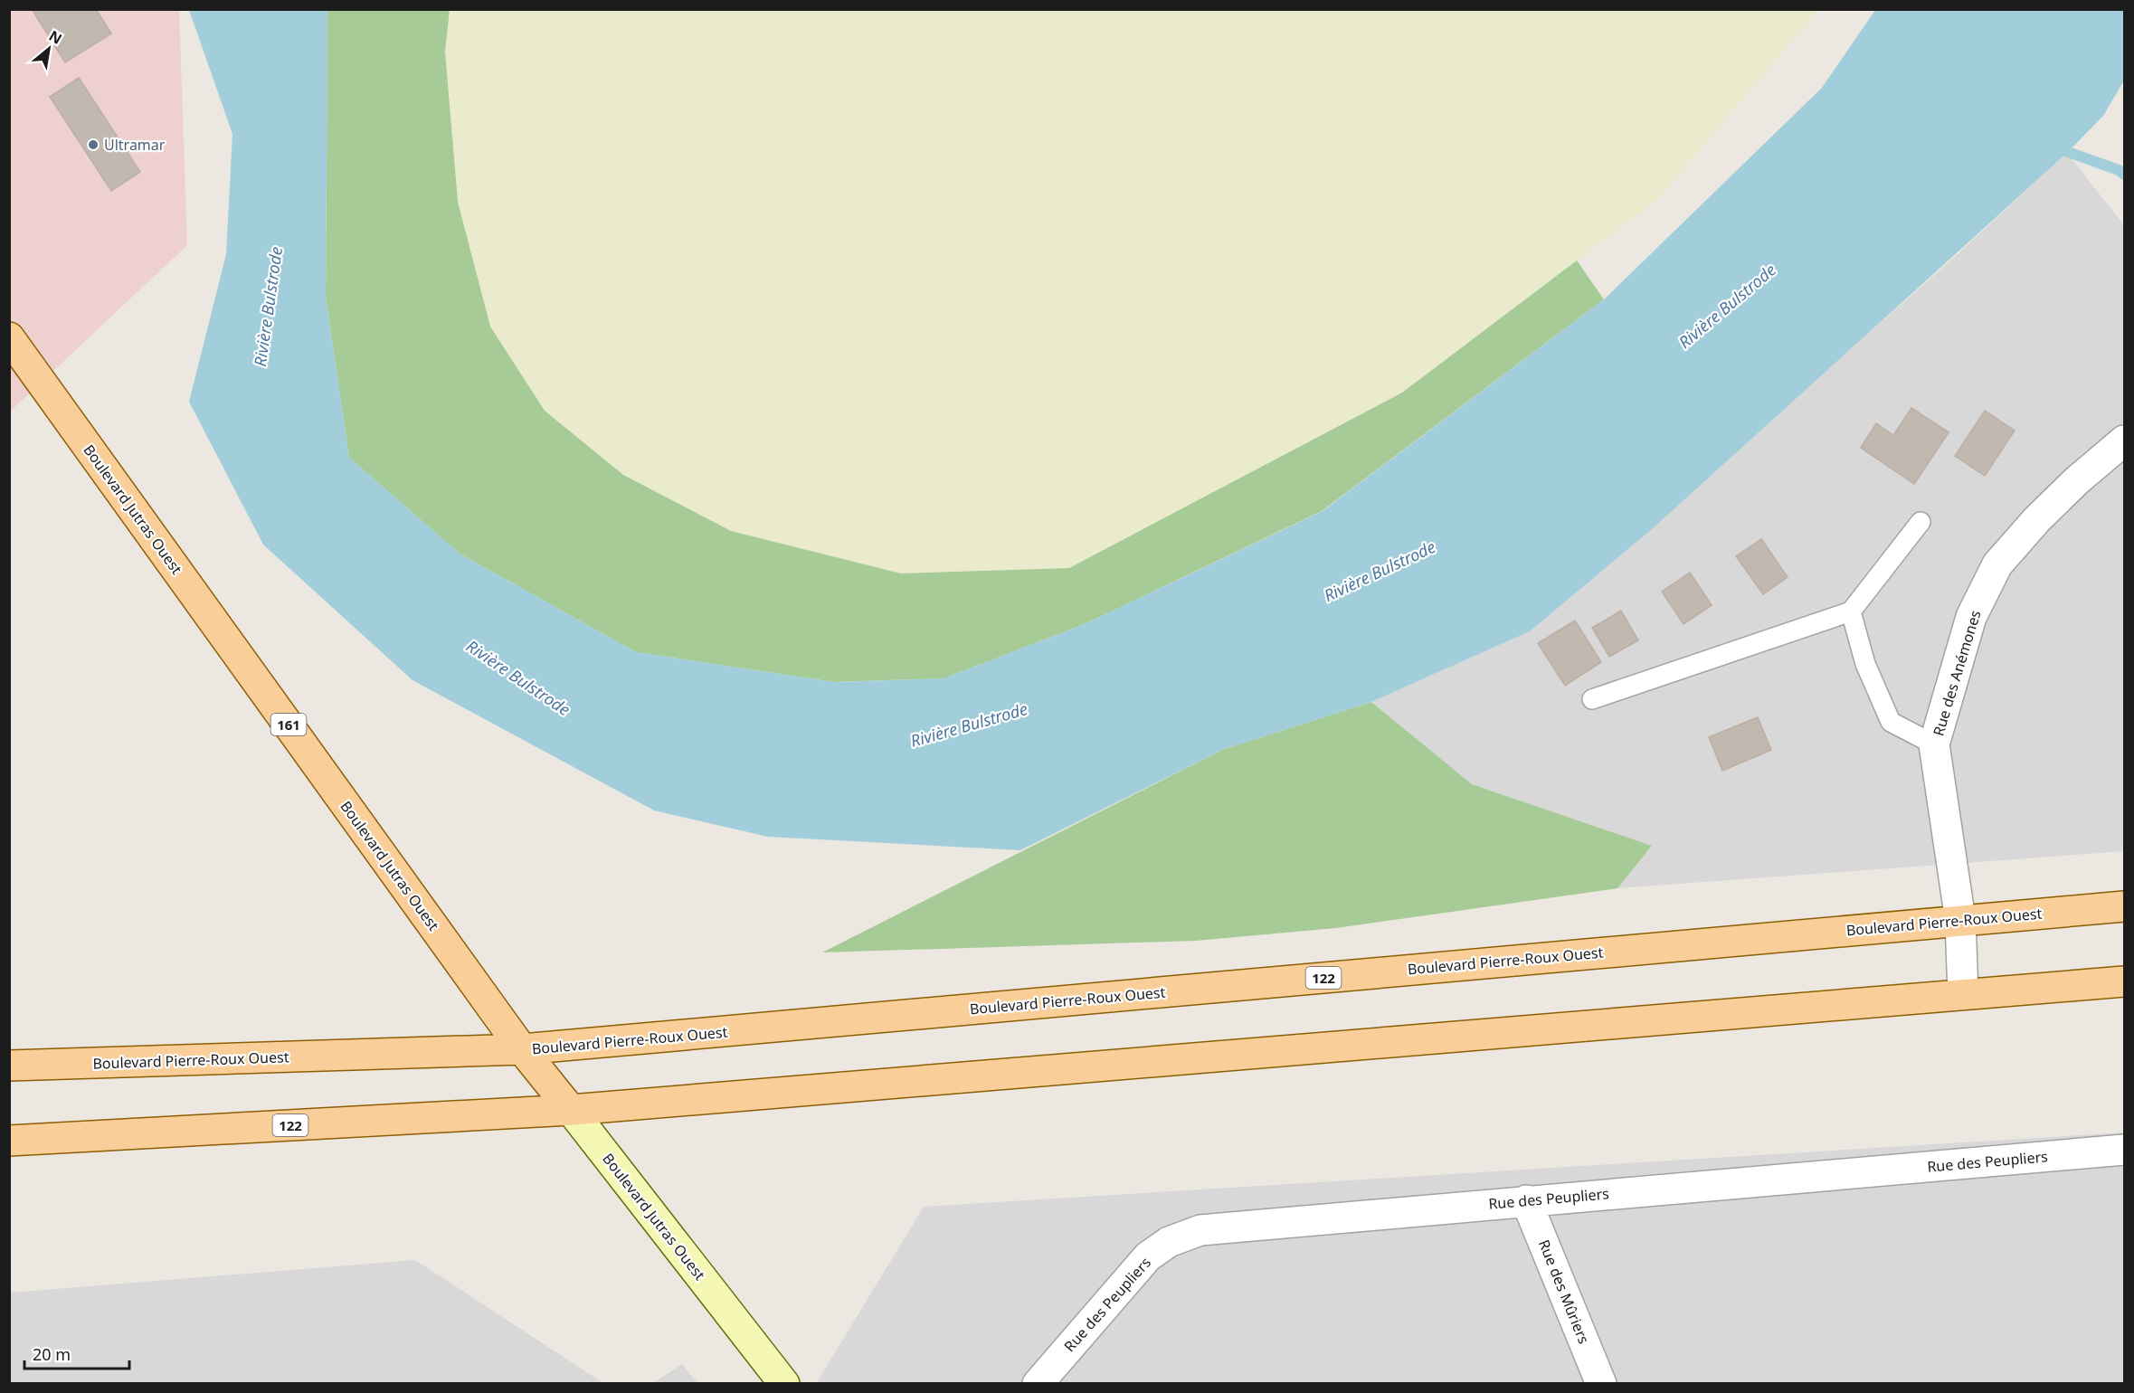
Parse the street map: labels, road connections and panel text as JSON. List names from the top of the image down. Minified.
{"streets":{"main road":["Boulevard Jutras Ouest","161","Boulevard Pierre-Roux Ouest","122"],"street":["Rue des Anémones","Rue des Peupliers","Rue des Mûriers"]},"crossings":[["Boulevard Jutras Ouest","Boulevard Pierre-Roux Ouest"],["Boulevard Jutras Ouest","122"],["Rue des Anémones","Boulevard Pierre-Roux Ouest"],["Rue des Anémones","122"],["Rue des Peupliers","Rue des Mûriers"]],"water":["Rivière Bulstrode"],"places":["Ultramar"],"scale_bar":"20 m","north":"top right"}
